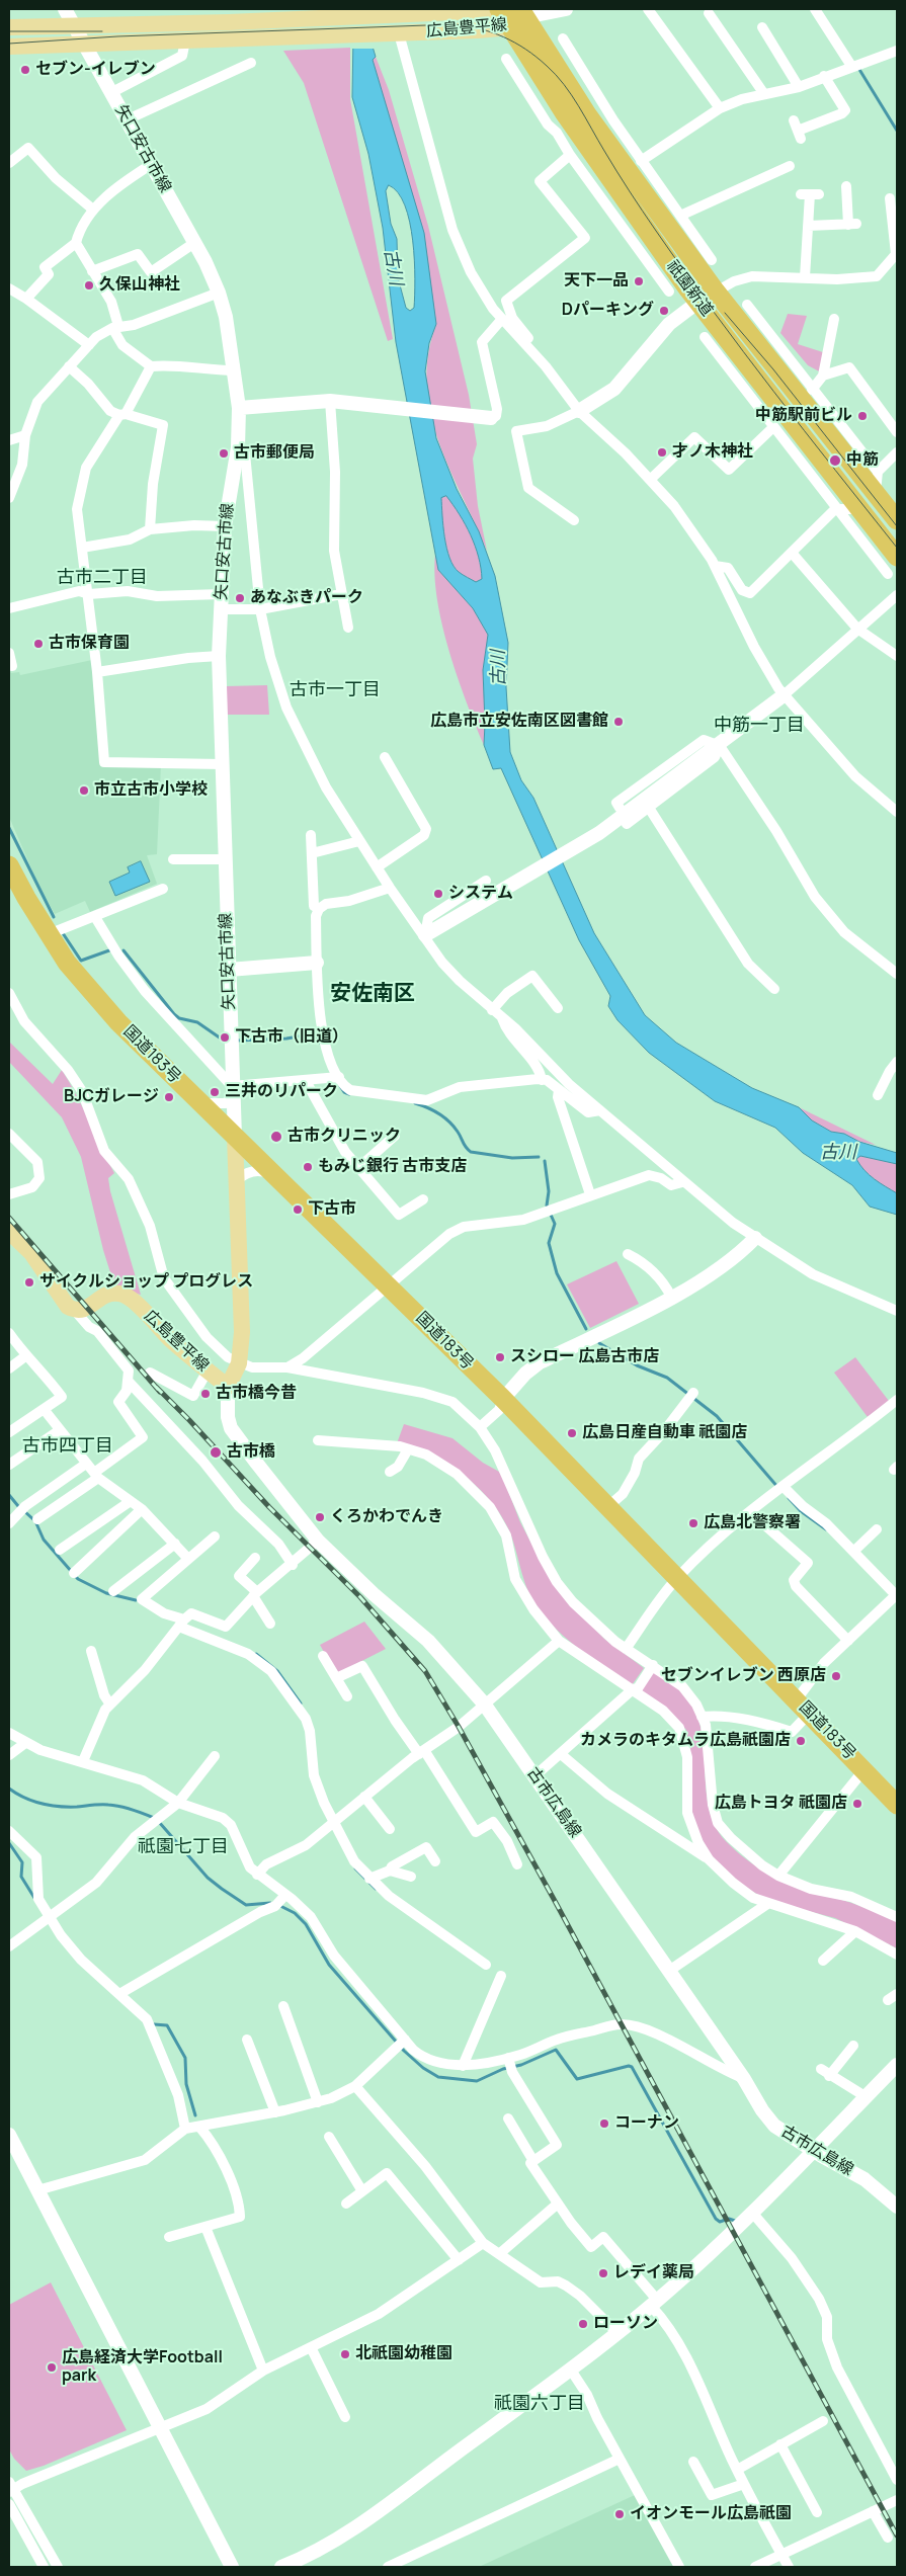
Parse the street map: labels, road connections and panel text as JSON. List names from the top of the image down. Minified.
{"streets":{"highway":["祇園新道","国道183号"],"main road":["広島豊平線"],"street":["矢口安古市線","古市広島線"]},"crossings":[["広島豊平線","矢口安古市線"],["広島豊平線","祇園新道"],["広島豊平線","古市広島線"],["矢口安古市線","国道183号"]],"districts":["古市二丁目","古市一丁目","中筋一丁目","安佐南区","古市四丁目","祇園七丁目","祇園六丁目"],"water":["古川"],"places":["セブン-イレブン","天下一品","久保山神社","Dパーキング","中筋駅前ビル","才ノ木神社","古市郵便局","中筋","あなぶきパーク","古市保育園","広島市立安佐南区図書館","市立古市小学校","システム","下古市（旧道）","三井のリパーク","BJCガレージ","古市クリニック","もみじ銀行 古市支店","下古市","サイクルショップ プログレス","スシロー 広島古市店","古市橋今昔","広島日産自動車 祇園店","古市橋","くろかわでんき","広島北警察署","セブンイレブン 西原店","カメラのキタムラ広島祇園店","広島トヨタ 祇園店","コーナン","レデイ薬局","ローソン","北祇園幼稚園","広島経済大学Football park","イオンモール広島祇園"]}
